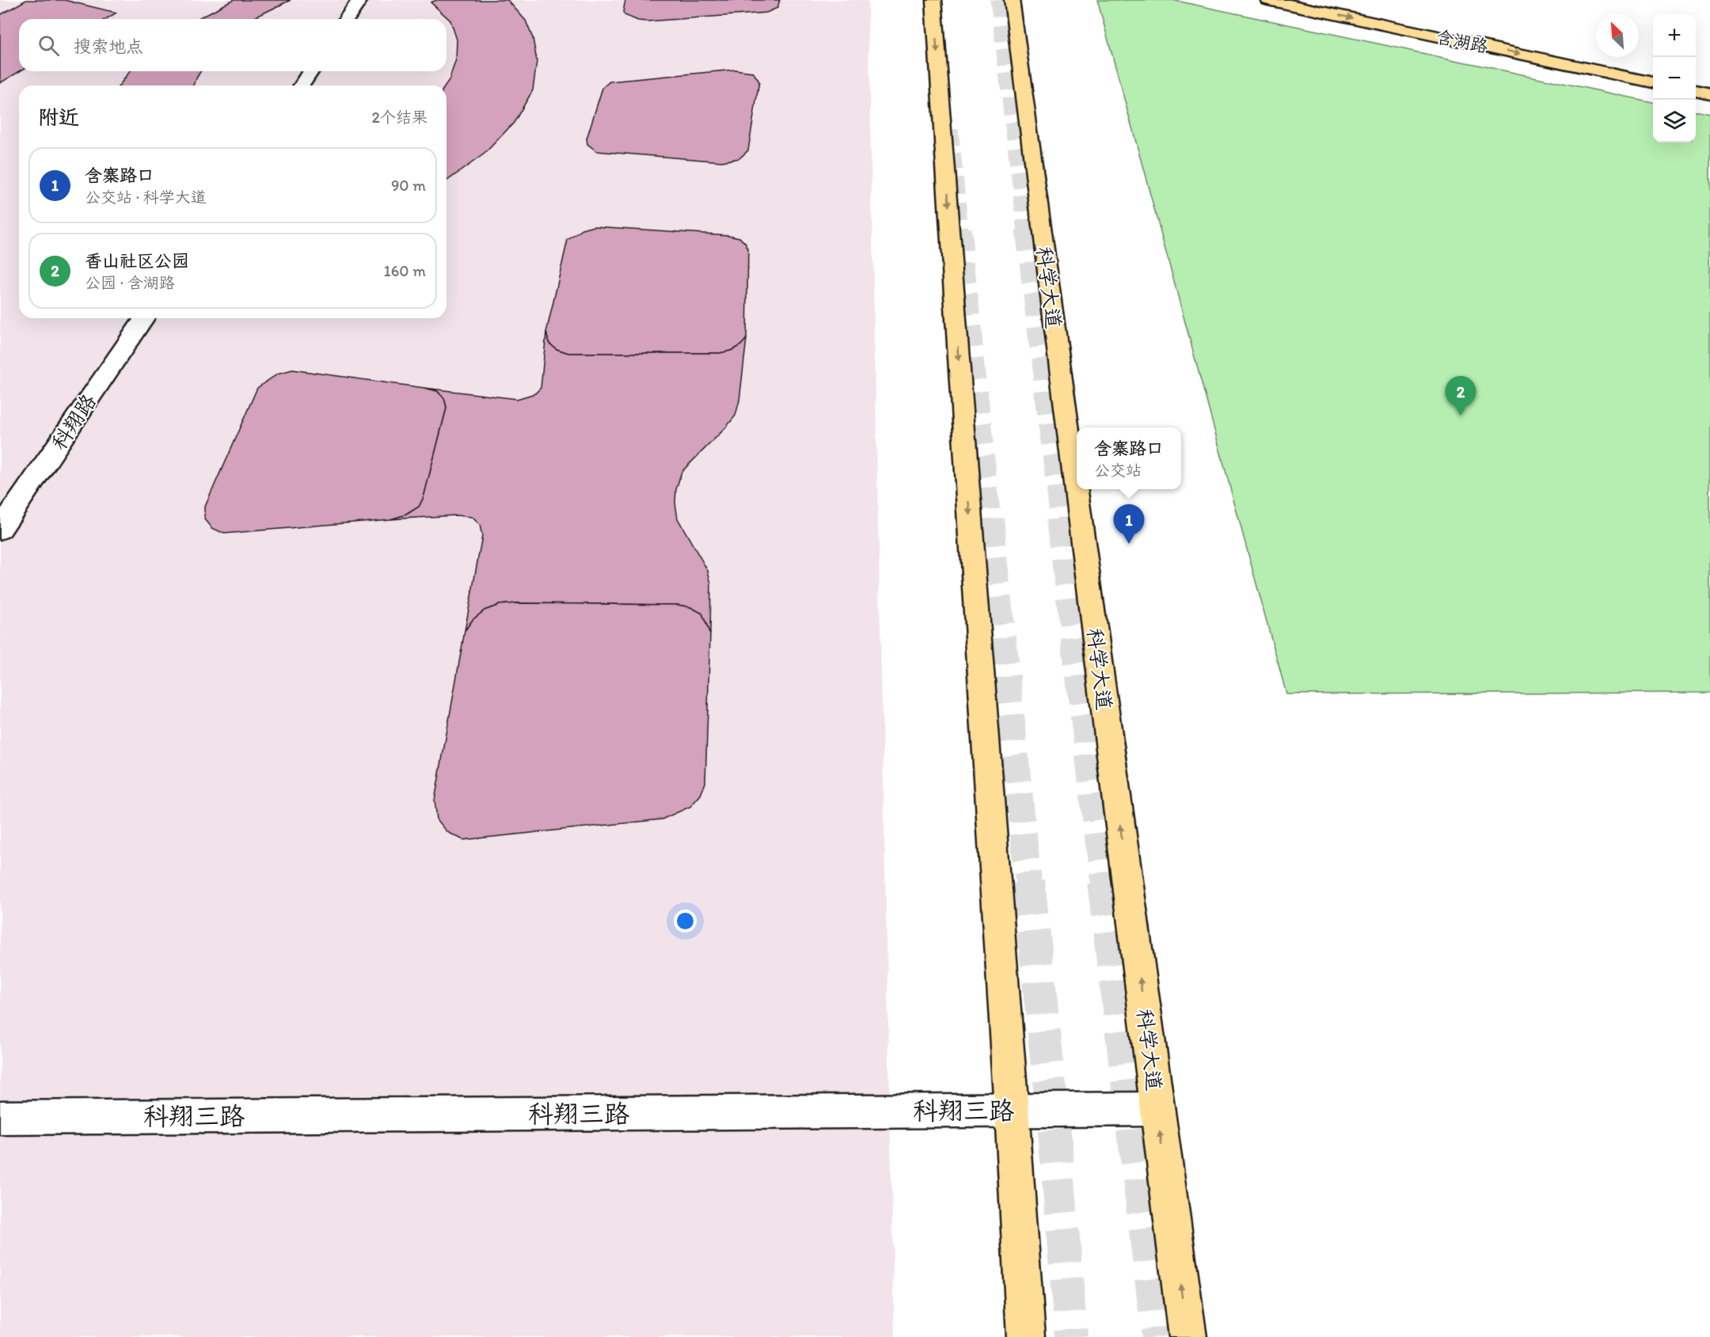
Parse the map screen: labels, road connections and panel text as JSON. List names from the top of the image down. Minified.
{"streets":{"main road":["含湖路","科学大道"],"street":["科翔路","科翔三路"]},"crossings":[["科学大道","科翔三路"]],"one_way":["含湖路"],"north":"top left","page":{"map_buttons":["+","−"],"search":"搜索地点","heading":["附近","2个结果"],"list":[{"mark":"1","name":"含寨路口","note":"公交站 · 科学大道","value":"90 m"},{"mark":"2","name":"香山社区公园","note":"公园 · 含湖路","value":"160 m"}],"pins":["2","1"],"popup":["含寨路口","公交站"]}}
